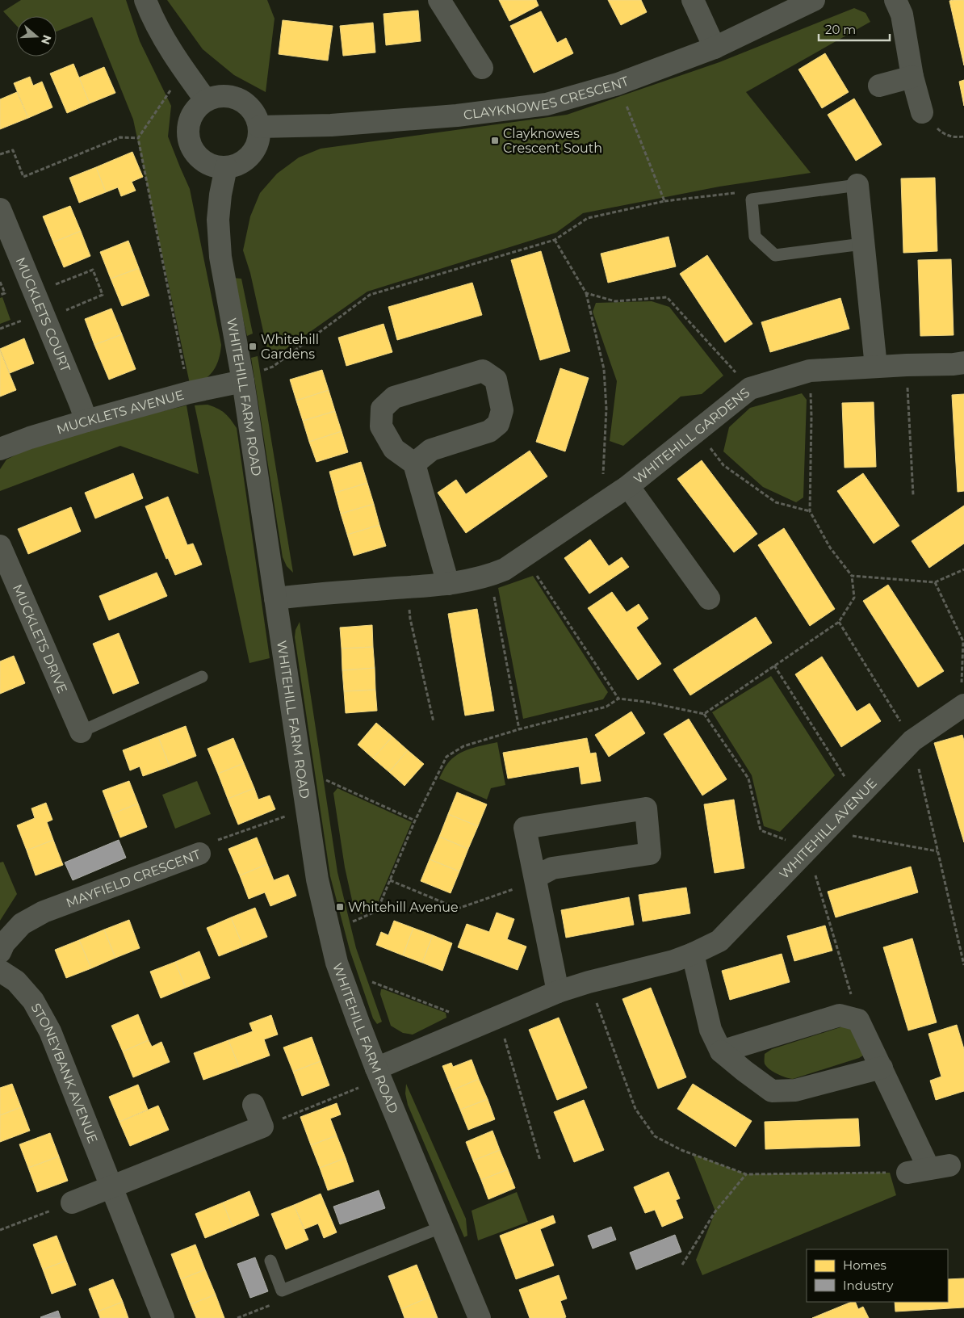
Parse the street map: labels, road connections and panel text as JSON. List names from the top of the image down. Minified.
{"streets":{"street":["CLAYKNOWES CRESCENT","MUCKLETS COURT","WHITEHILL FARM ROAD","MUCKLETS AVENUE","WHITEHILL GARDENS","MUCKLETS DRIVE","WHITEHILL AVENUE","MAYFIELD CRESCENT","STONEYBANK AVENUE"]},"crossings":[["CLAYKNOWES CRESCENT","WHITEHILL FARM ROAD"],["MUCKLETS COURT","MUCKLETS AVENUE"],["WHITEHILL FARM ROAD","MUCKLETS AVENUE"],["WHITEHILL FARM ROAD","WHITEHILL GARDENS"],["WHITEHILL FARM ROAD","WHITEHILL AVENUE"]],"places":{"transit":["Clayknowes Crescent South","Whitehill Gardens","Whitehill Avenue"]},"legend":["Homes","Industry"],"scale_bar":"20 m","north":"right"}
